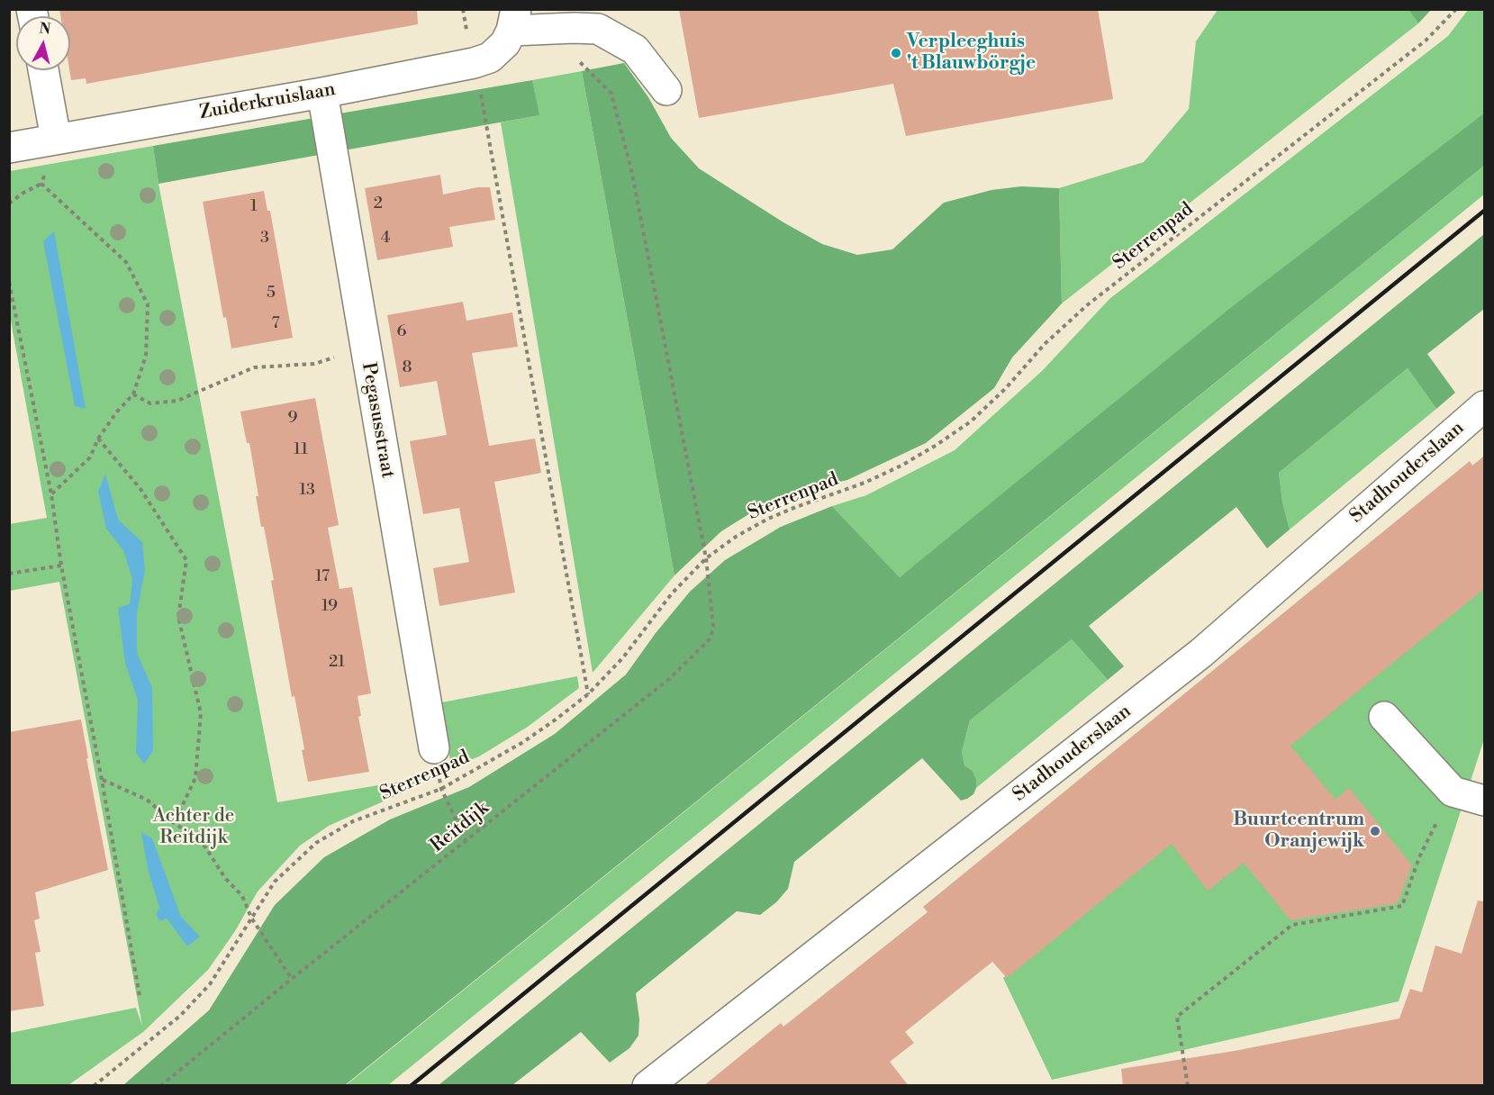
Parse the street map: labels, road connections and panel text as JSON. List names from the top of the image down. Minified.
{"streets":{"street":["Zuiderkruislaan","Pegasusstraat","Stadhouderslaan"],"path":["Sterrenpad","Reitdijk"]},"crossings":[["Zuiderkruislaan","Pegasusstraat"],["Sterrenpad","Reitdijk"]],"parks":["Achter de Reitdijk"],"places":["Verpleeghuis 't Blauwbörgje","Buurtcentrum Oranjewijk"],"house_numbers":["2","1","3","4","5","7","6","8","9","11","13","17","19","21"],"north":"top"}
